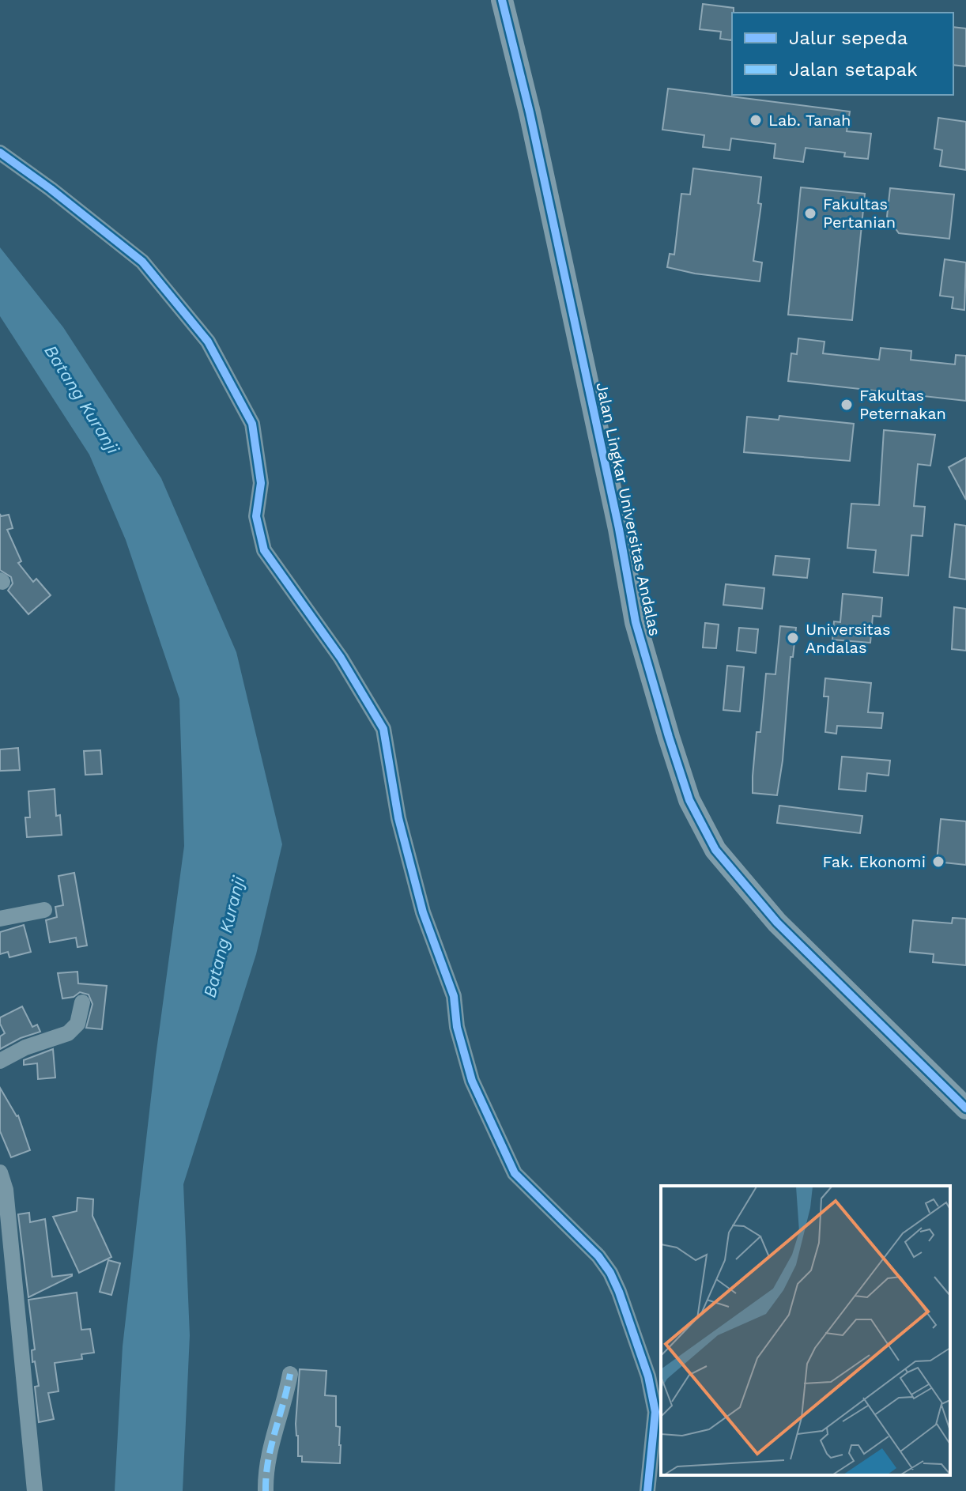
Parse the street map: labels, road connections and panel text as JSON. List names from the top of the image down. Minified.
{"streets":{"street":["Jalan Lingkar Universitas Andalas"]},"water":["Batang Kuranji"],"places":["Lab. Tanah","Fakultas Pertanian","Fakultas Peternakan","Universitas Andalas","Fak. Ekonomi"],"legend":["Jalur sepeda","Jalan setapak"]}
